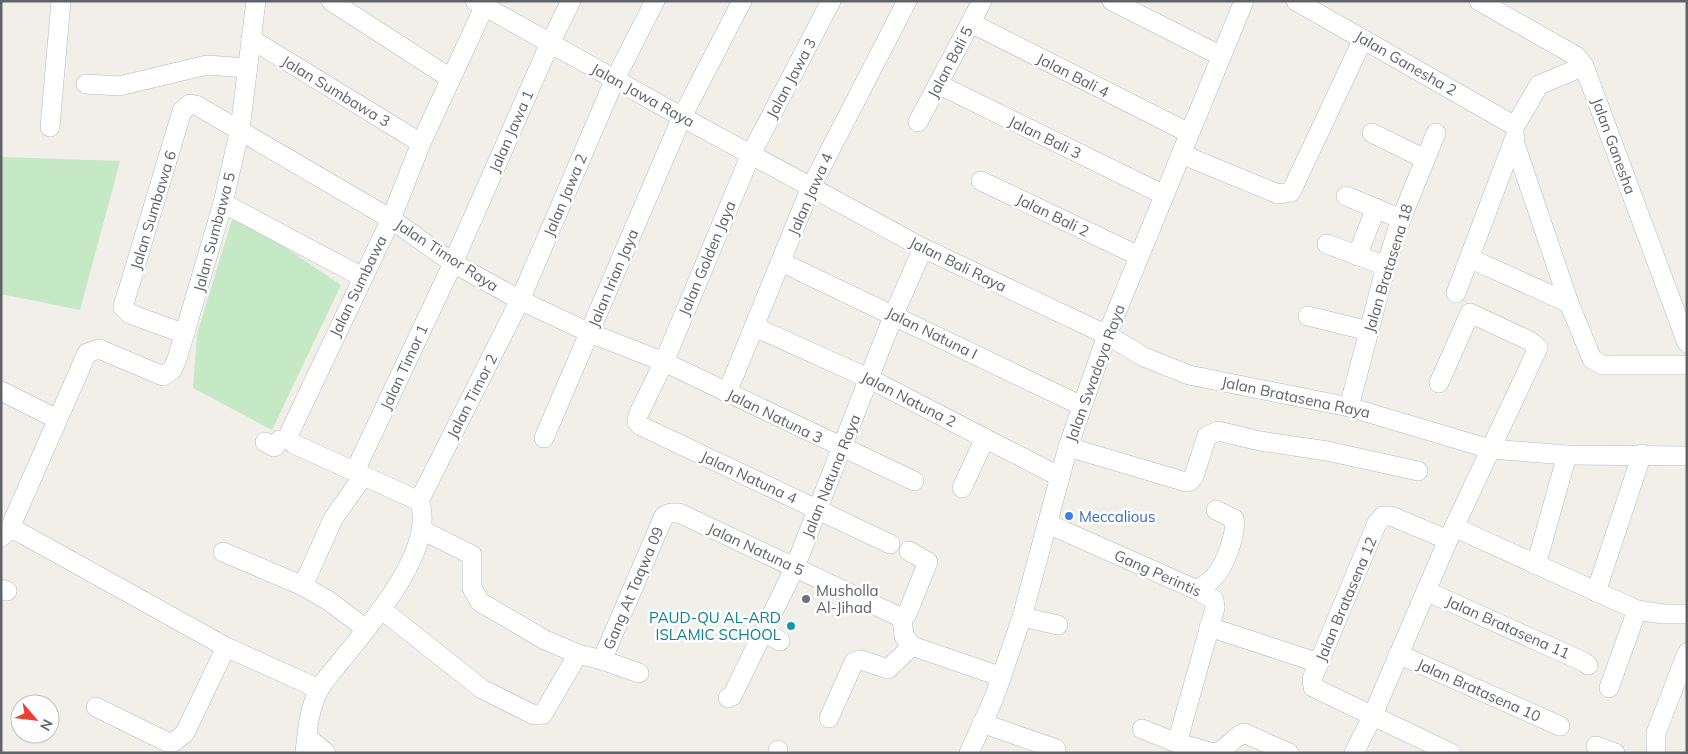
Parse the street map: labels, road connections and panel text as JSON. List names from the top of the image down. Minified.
{"streets":{"street":["Jalan Bali 5","Jalan Ganesha 2","Jalan Bali 4","Jalan Jawa 3","Jalan Sumbawa 3","Jalan Jawa Raya","Jalan Jawa 1","Jalan Bali 3","Jalan Ganesha","Jalan Jawa 4","Jalan Jawa 2","Jalan Sumbawa 6","Jalan Bali 2","Jalan Sumbawa 5","Jalan Timor Raya","Jalan Golden Jaya","Jalan Bali Raya","Jalan Bratasena 18","Jalan Irian Jaya","Jalan Sumbawa","Jalan Natuna I","Jalan Timor 1","Jalan Swadaya Raya","Jalan Timor 2","Jalan Bratasena Raya","Jalan Natuna 2","Jalan Natuna 3","Jalan Natuna Raya","Jalan Natuna 4","Jalan Natuna 5","Gang Perintis","Gang At Taqwa 09","Jalan Bratasena 12","Jalan Bratasena 11","Jalan Bratasena 10"]},"crossings":[["Jalan Bali 5","Jalan Bali 4"],["Jalan Bali 5","Jalan Bali 3"],["Jalan Bali 4","Jalan Swadaya Raya"],["Jalan Jawa 3","Jalan Jawa Raya"],["Jalan Jawa 3","Jalan Golden Jaya"],["Jalan Sumbawa 3","Jalan Sumbawa 5"],["Jalan Sumbawa 3","Jalan Sumbawa"],["Jalan Jawa Raya","Jalan Jawa 1"],["Jalan Jawa Raya","Jalan Jawa 4"],["Jalan Jawa Raya","Jalan Jawa 2"],["Jalan Jawa Raya","Jalan Golden Jaya"],["Jalan Jawa Raya","Jalan Bali Raya"],["Jalan Jawa Raya","Jalan Irian Jaya"],["Jalan Jawa Raya","Jalan Sumbawa"],["Jalan Jawa 1","Jalan Timor Raya"],["Jalan Jawa 1","Jalan Timor 1"],["Jalan Bali 3","Jalan Swadaya Raya"],["Jalan Jawa 4","Jalan Bali Raya"],["Jalan Jawa 4","Jalan Natuna I"],["Jalan Jawa 4","Jalan Natuna 2"],["Jalan Jawa 4","Jalan Natuna 3"],["Jalan Jawa 2","Jalan Timor Raya"],["Jalan Jawa 2","Jalan Timor 2"],["Jalan Sumbawa 6","Jalan Sumbawa 5"],["Jalan Sumbawa 6","Jalan Timor Raya"],["Jalan Bali 2","Jalan Swadaya Raya"],["Jalan Sumbawa 5","Jalan Timor Raya"],["Jalan Timor Raya","Jalan Golden Jaya"],["Jalan Timor Raya","Jalan Irian Jaya"],["Jalan Timor Raya","Jalan Sumbawa"],["Jalan Timor Raya","Jalan Timor 1"],["Jalan Timor Raya","Jalan Timor 2"],["Jalan Timor Raya","Jalan Natuna 3"],["Jalan Golden Jaya","Jalan Natuna 3"],["Jalan Golden Jaya","Jalan Natuna 4"],["Jalan Bali Raya","Jalan Swadaya Raya"],["Jalan Bali Raya","Jalan Bratasena Raya"],["Jalan Bali Raya","Jalan Natuna Raya"],["Jalan Bratasena 18","Jalan Bratasena Raya"],["Jalan Natuna I","Jalan Swadaya Raya"],["Jalan Natuna I","Jalan Natuna Raya"],["Jalan Swadaya Raya","Jalan Bratasena Raya"],["Jalan Swadaya Raya","Jalan Natuna 2"],["Jalan Swadaya Raya","Gang Perintis"],["Jalan Natuna 2","Jalan Natuna Raya"],["Jalan Natuna 3","Jalan Natuna Raya"],["Jalan Natuna Raya","Jalan Natuna 4"],["Jalan Natuna Raya","Jalan Natuna 5"],["Jalan Natuna 5","Gang At Taqwa 09"]],"places":["Meccalious","Musholla Al-Jihad","PAUD-QU AL-ARD ISLAMIC SCHOOL"],"north":"bottom right"}
